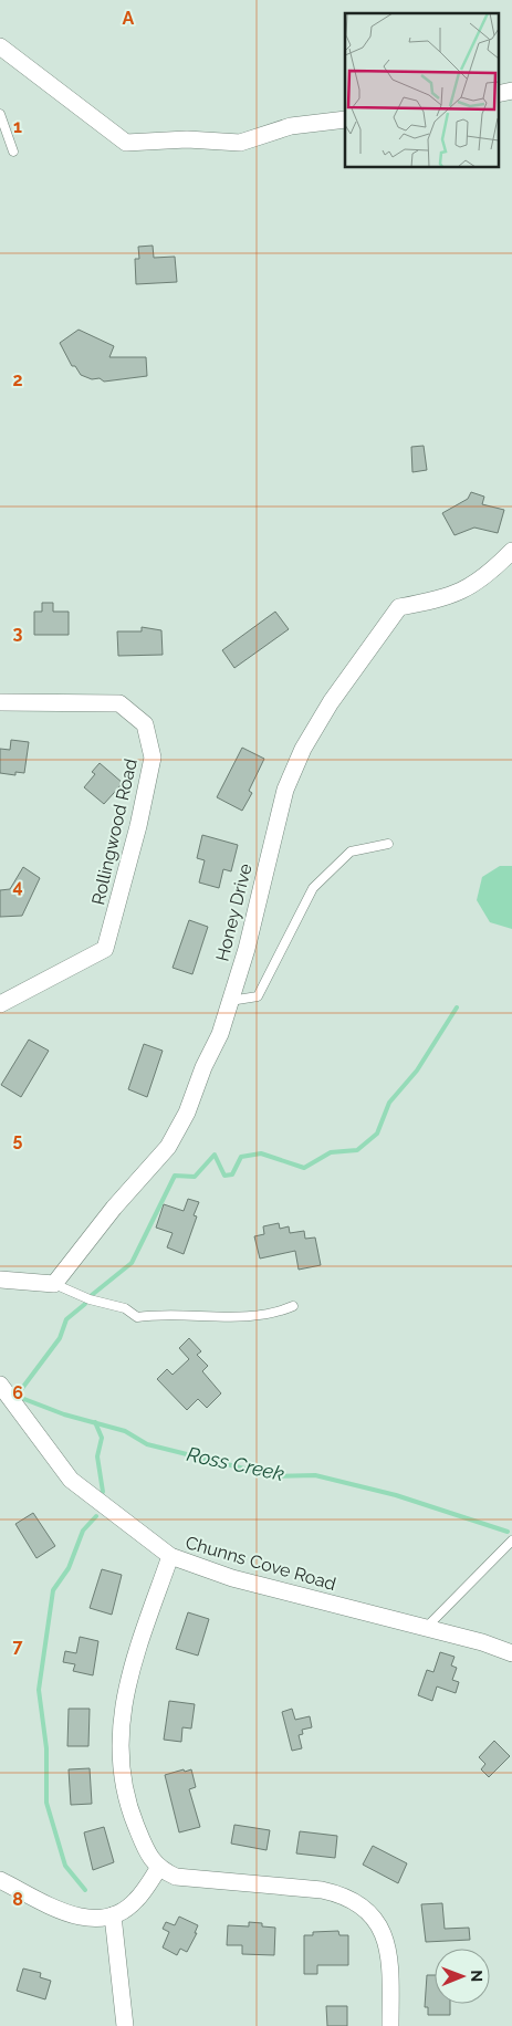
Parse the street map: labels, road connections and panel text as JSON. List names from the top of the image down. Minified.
{"streets":{"street":["Rollingwood Road","Honey Drive","Chunns Cove Road"]},"water":["Ross Creek"],"north":"right","grid":{"columns":["A"],"rows":["1","2","3","4","5","6","7","8"]}}
